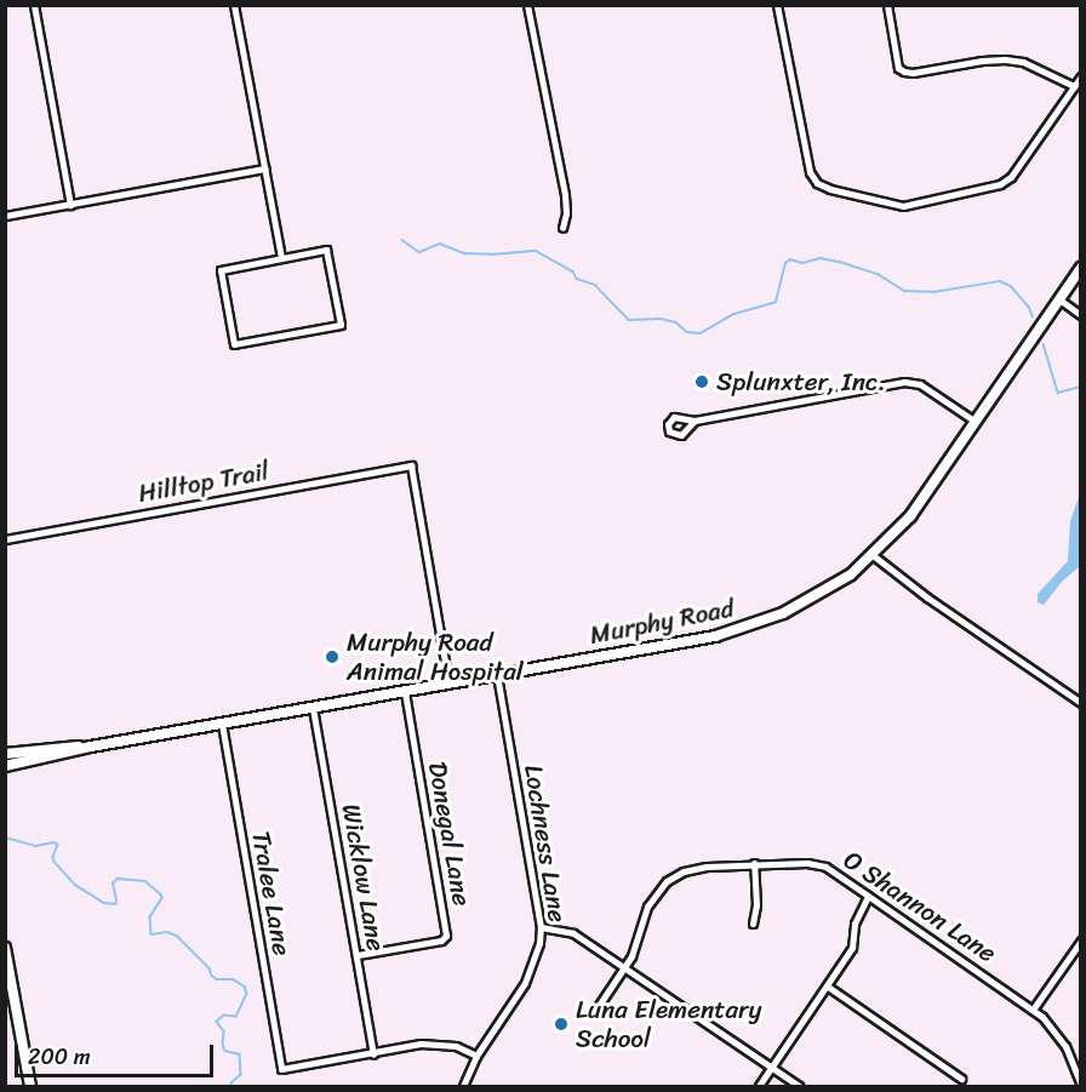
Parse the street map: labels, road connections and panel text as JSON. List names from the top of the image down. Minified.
{"streets":{"main road":["Murphy Road"],"street":["Hilltop Trail","Donegal Lane","Lochness Lane","Wicklow Lane","Tralee Lane","O Shannon Lane"]},"crossings":[["Hilltop Trail","Murphy Road"],["Murphy Road","Donegal Lane"],["Murphy Road","Lochness Lane"],["Murphy Road","Wicklow Lane"],["Murphy Road","Tralee Lane"],["Donegal Lane","Wicklow Lane"],["Wicklow Lane","Tralee Lane"]],"places":["Splunxter, Inc.","Murphy Road Animal Hospital","Luna Elementary School"],"scale_bar":"200 m"}
